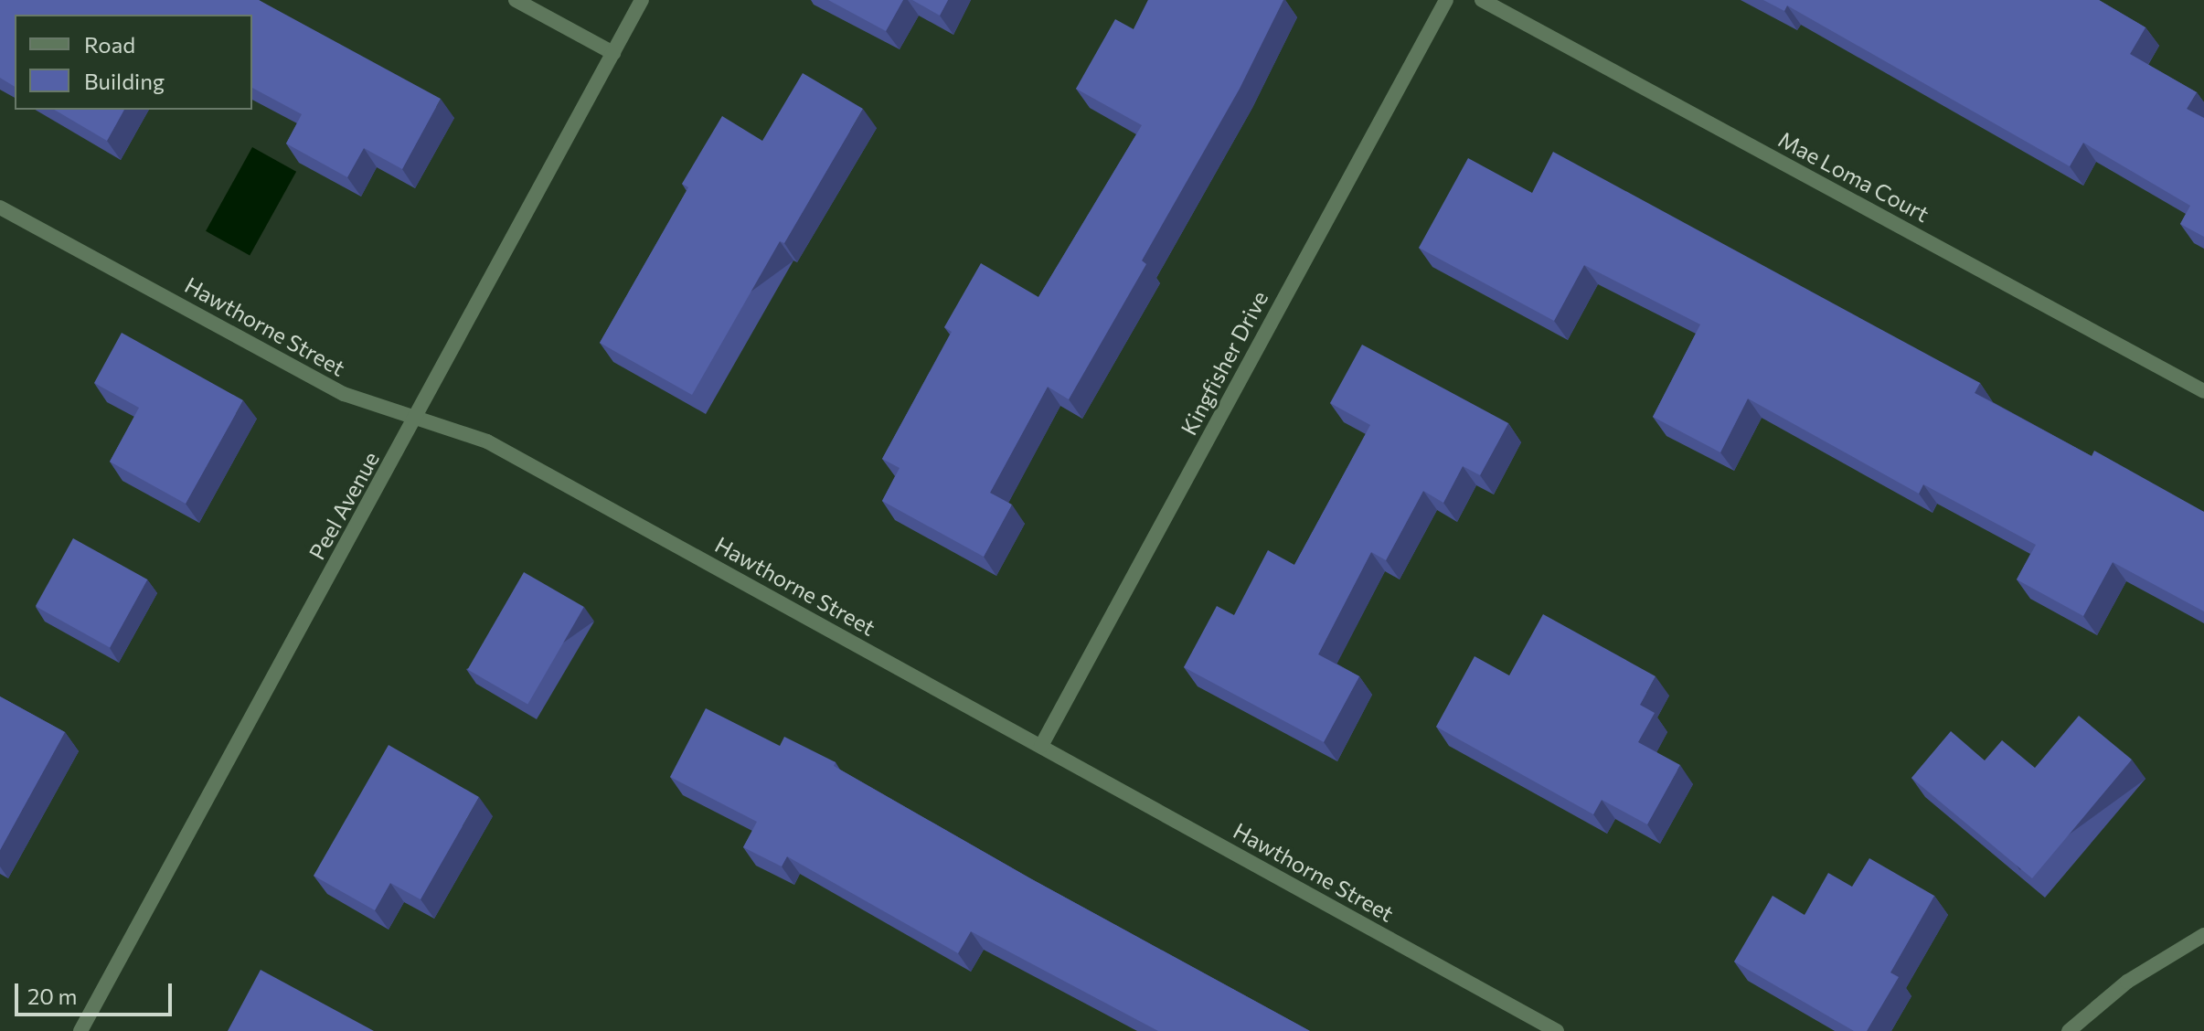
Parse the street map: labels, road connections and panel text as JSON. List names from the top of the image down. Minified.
{"streets":{"street":["Mae Loma Court","Hawthorne Street","Kingfisher Drive","Peel Avenue"]},"crossings":[["Hawthorne Street","Kingfisher Drive"],["Hawthorne Street","Peel Avenue"]],"legend":["Road","Building"],"scale_bar":"20 m"}
